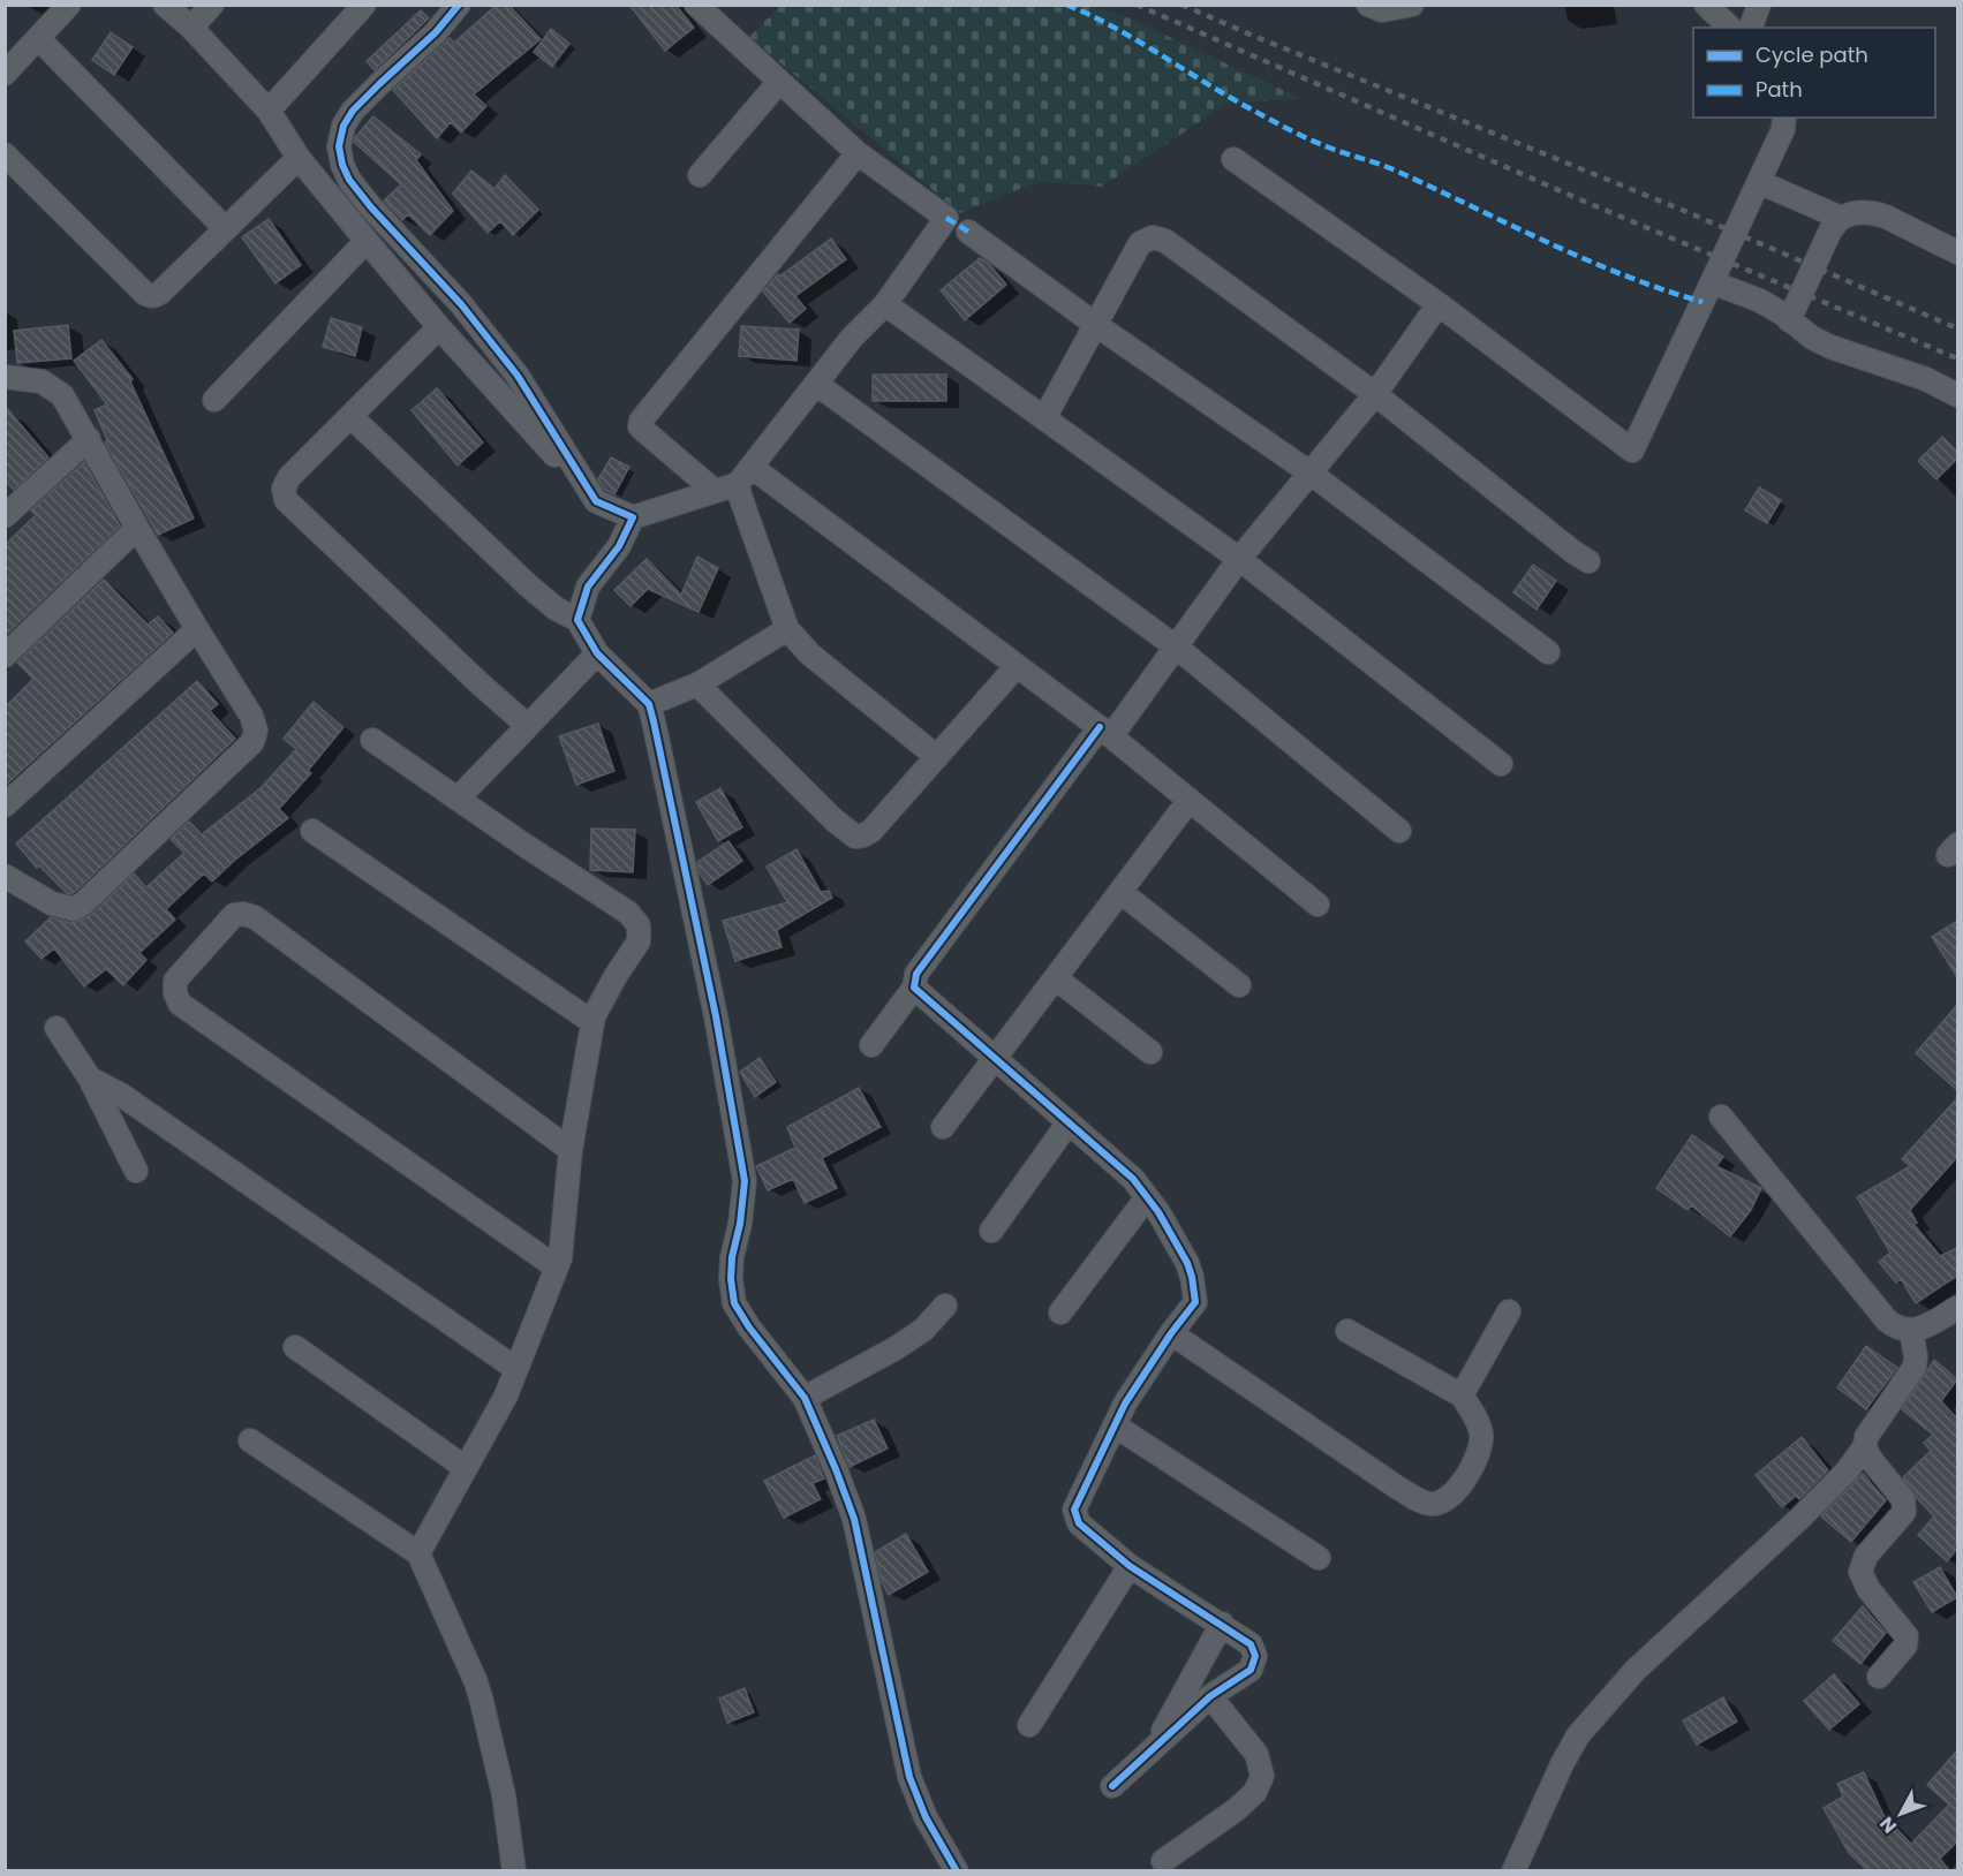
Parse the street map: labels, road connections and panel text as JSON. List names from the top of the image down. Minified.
{"legend":["Cycle path","Path"],"north":"bottom left"}
